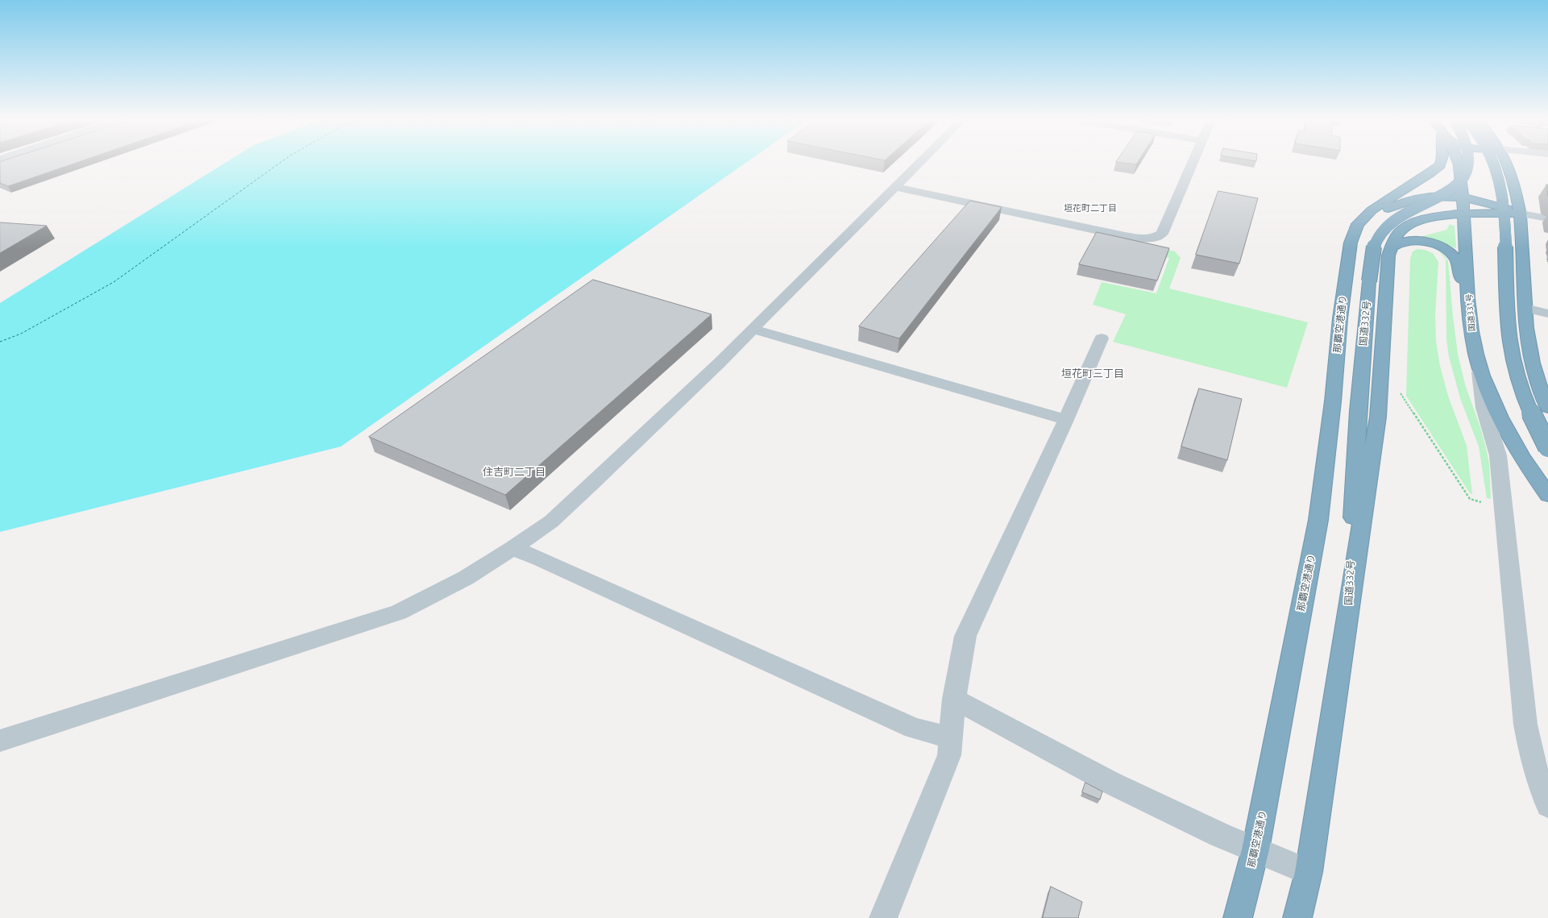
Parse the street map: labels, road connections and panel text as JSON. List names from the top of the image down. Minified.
{"streets":{"highway":["国道331号","国道332号","那覇空港通り"]},"crossings":[["国道331号","国道332号"]],"districts":["垣花町二丁目","垣花町三丁目","住吉町二丁目"]}
